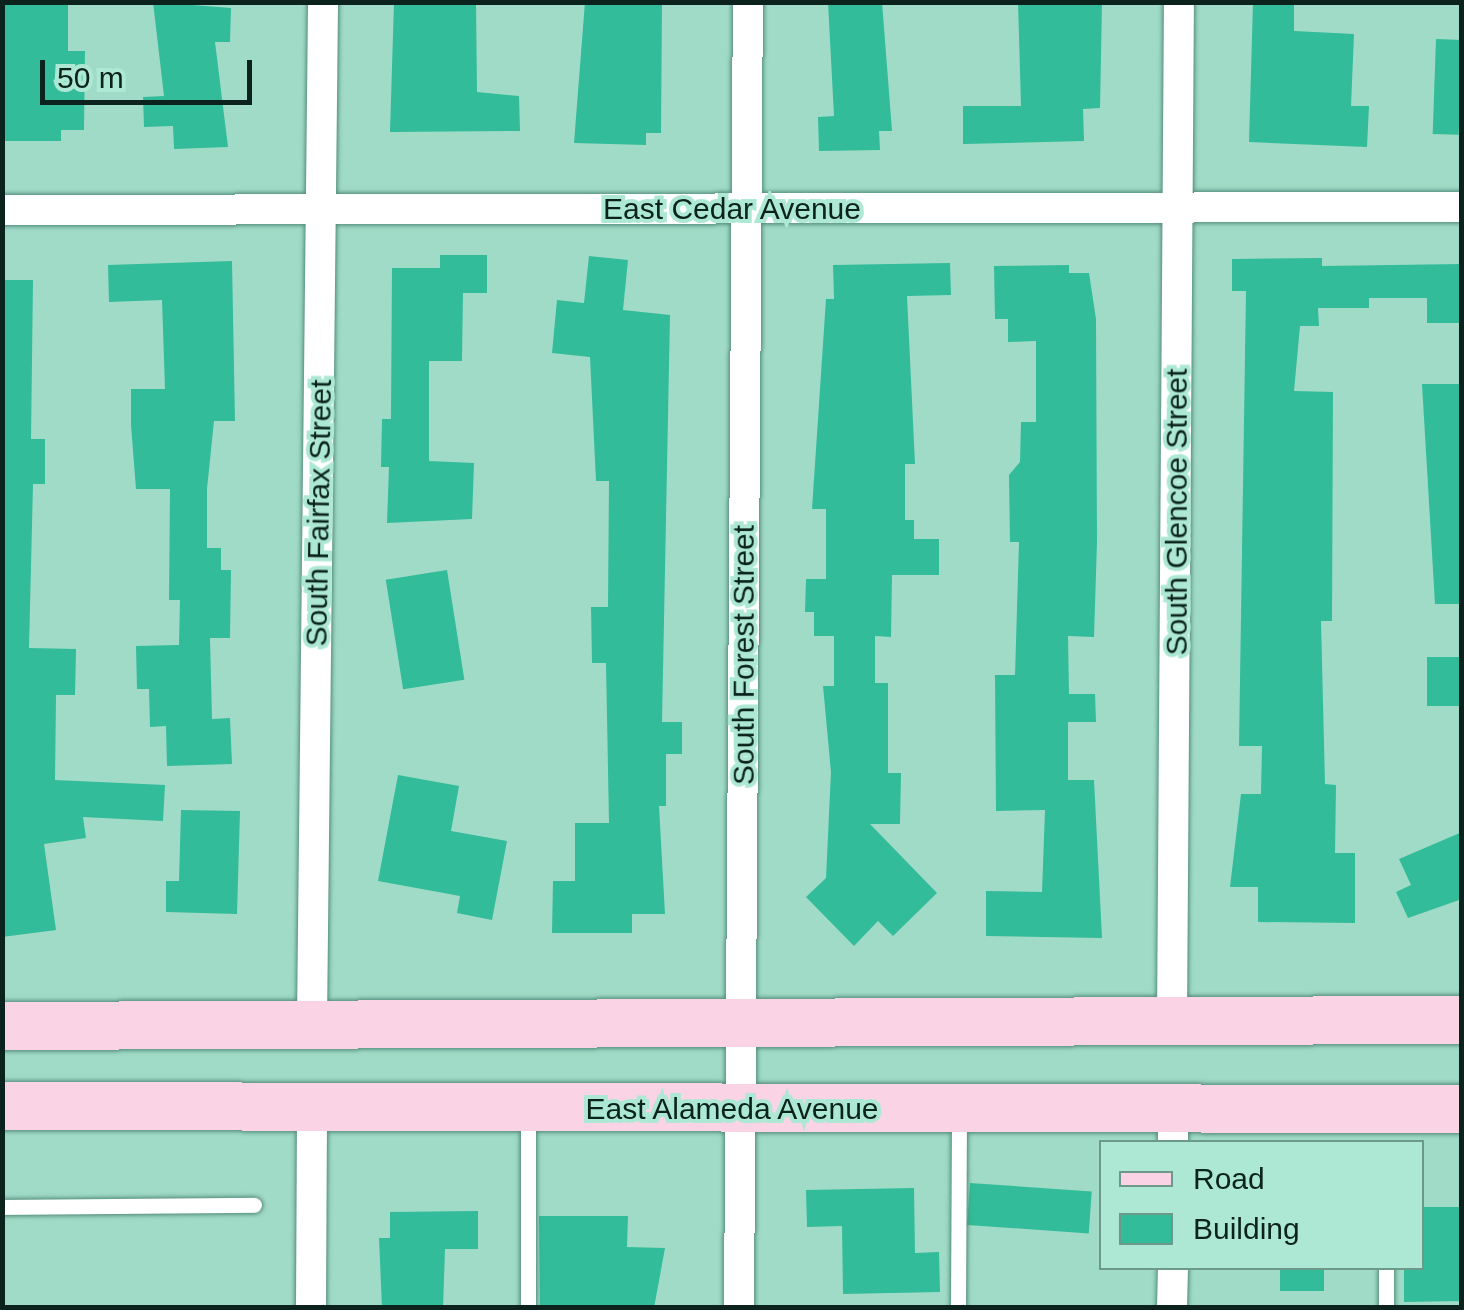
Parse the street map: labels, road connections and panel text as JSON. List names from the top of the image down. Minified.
{"streets":{"main road":["East Alameda Avenue"],"street":["East Cedar Avenue","South Glencoe Street","South Fairfax Street","South Forest Street"]},"crossings":[["East Cedar Avenue","South Glencoe Street"],["East Cedar Avenue","South Fairfax Street"],["East Cedar Avenue","South Forest Street"],["South Forest Street","East Alameda Avenue"]],"legend":["Road","Building"],"scale_bar":"50 m"}
